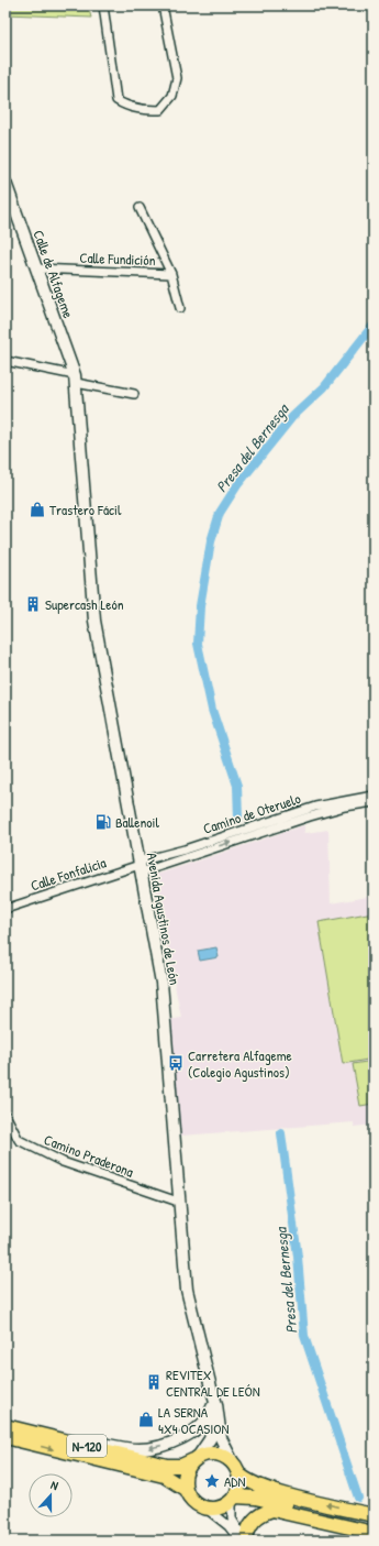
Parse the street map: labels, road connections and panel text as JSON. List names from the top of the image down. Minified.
{"streets":{"highway":["N-120"],"street":["Calle Fundición","Calle de Alfageme","Camino de Oteruelo","Calle Fonfalicia","Avenida Agustinos de León","Camino Praderona"]},"crossings":[["Calle Fundición","Calle de Alfageme"],["Calle de Alfageme","Avenida Agustinos de León"],["Camino de Oteruelo","Calle Fonfalicia"],["Camino de Oteruelo","Avenida Agustinos de León"],["Calle Fonfalicia","Avenida Agustinos de León"],["Avenida Agustinos de León","Camino Praderona"],["Avenida Agustinos de León","N-120"]],"water":["Presa del Bernesga"],"places":{"shop":["Trastero Fácil","LA SERNA 4X4 OCASION"],"building":["Supercash León","REVITEX CENTRAL DE LEÓN"],"fuel station":["Ballenoil"],"bus stop":["Carretera Alfageme (Colegio Agustinos)"],"place":["ADN"]},"north":"top"}
